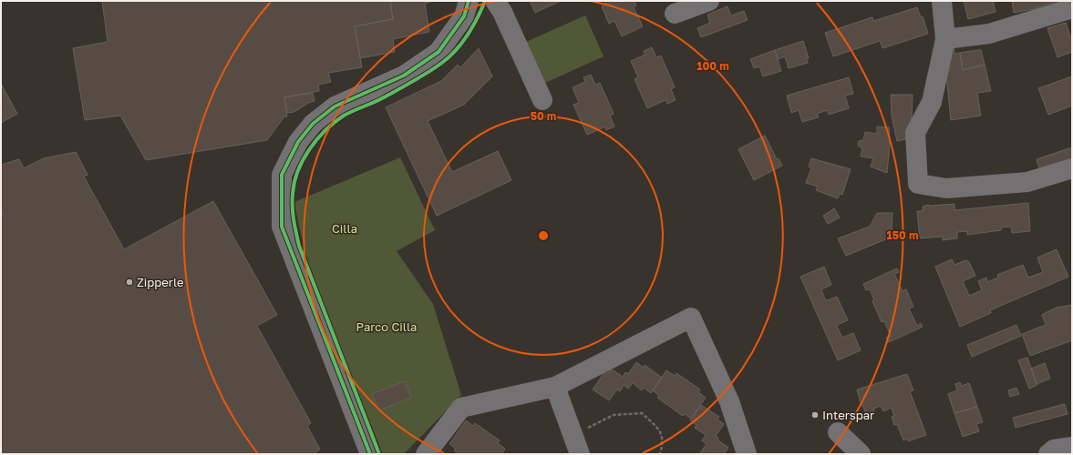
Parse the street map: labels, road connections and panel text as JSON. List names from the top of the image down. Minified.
{"parks":["Cilla","Parco Cilla"],"places":["Zipperle","Interspar"],"rings":["100 m","50 m","150 m"]}
